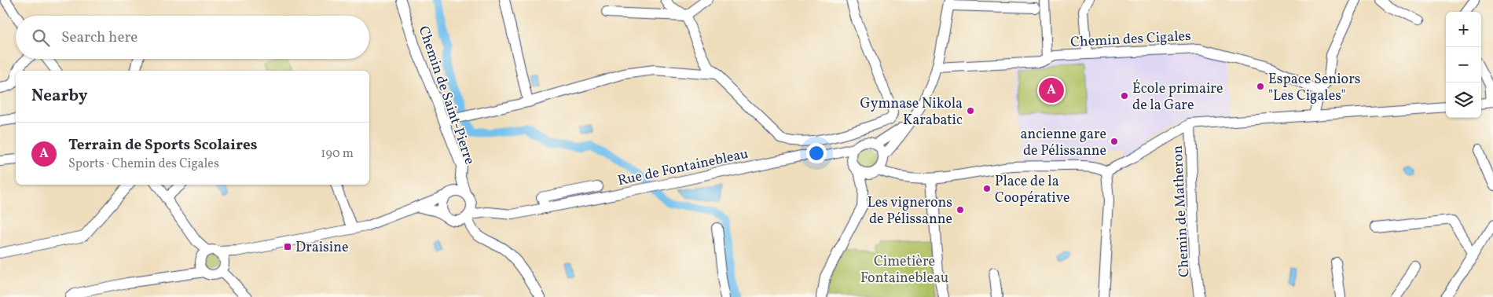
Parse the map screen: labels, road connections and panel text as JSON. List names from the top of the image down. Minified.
{"streets":{"street":["Chemin des Cigales","Chemin de Saint-Pierre","Rue de Fontainebleau","Chemin de Matheron"]},"crossings":[["Chemin de Saint-Pierre","Rue de Fontainebleau"]],"parks":["Cimetière Fontainebleau"],"places":{"other":["Espace Seniors \"Les Cigales\"","École primaire de la Gare","Gymnase Nikola Karabatic","ancienne gare de Pélissanne","Place de la Coopérative","Les vignerons de Pélissanne"],"transit":["Draisine"]},"page":{"map_buttons":["+","−"],"search":"Search here","heading":"Nearby","pins":"A","list":[{"mark":"A","name":"Terrain de Sports Scolaires","note":"Sports · Chemin des Cigales","value":"190 m"}]}}
